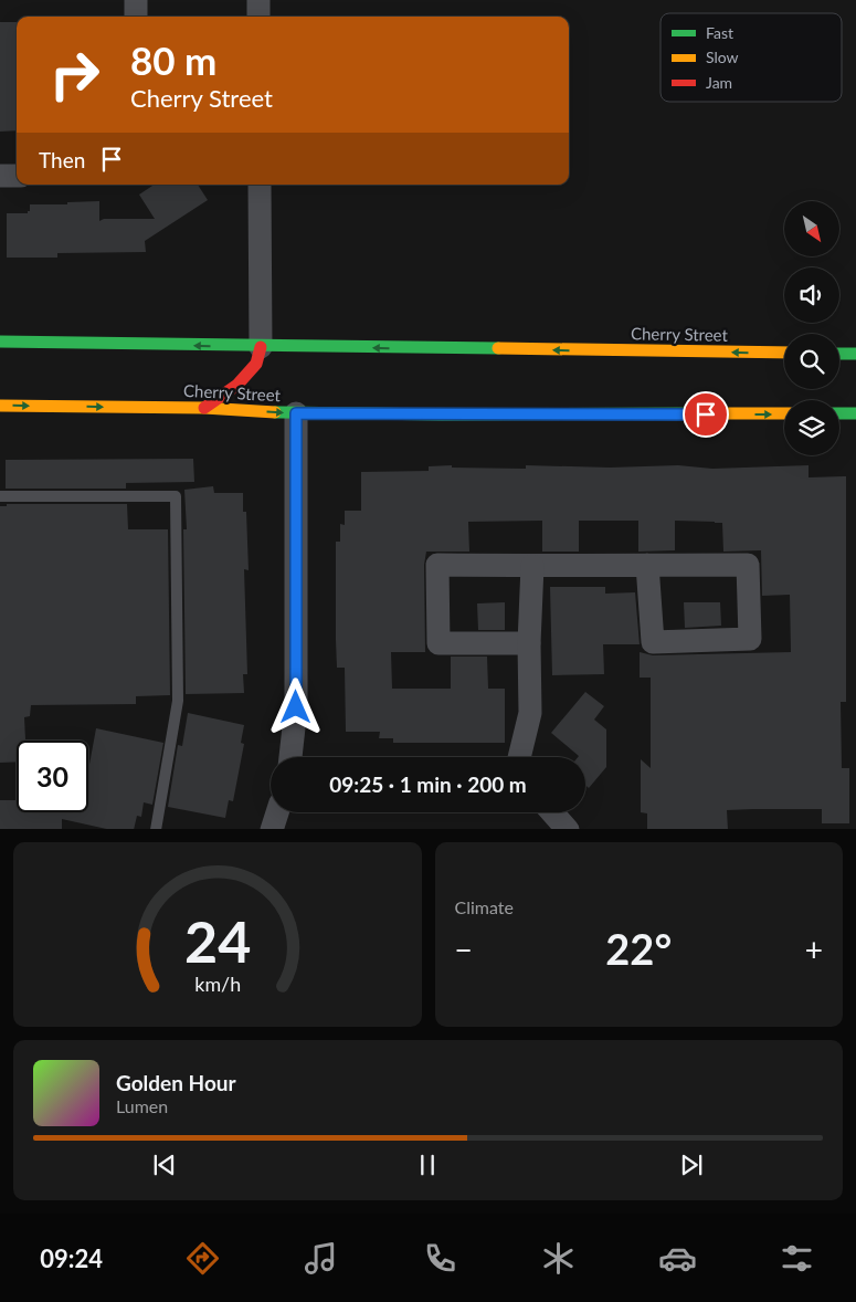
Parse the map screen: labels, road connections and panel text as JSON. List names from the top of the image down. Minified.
{"streets":{"main road":["Cherry Street"]},"legend":["Fast","Slow","Jam"],"north":"bottom right","page":{"turn":["80 m","Cherry Street"],"then":"Then","limit":"30","trip":"09:25 · 1 min · 200 m","tile":"Climate","heat":["−","22°","+"],"song":["Golden Hour","Lumen"],"tabs":"09:24","gauge":["24","km/h"]}}
